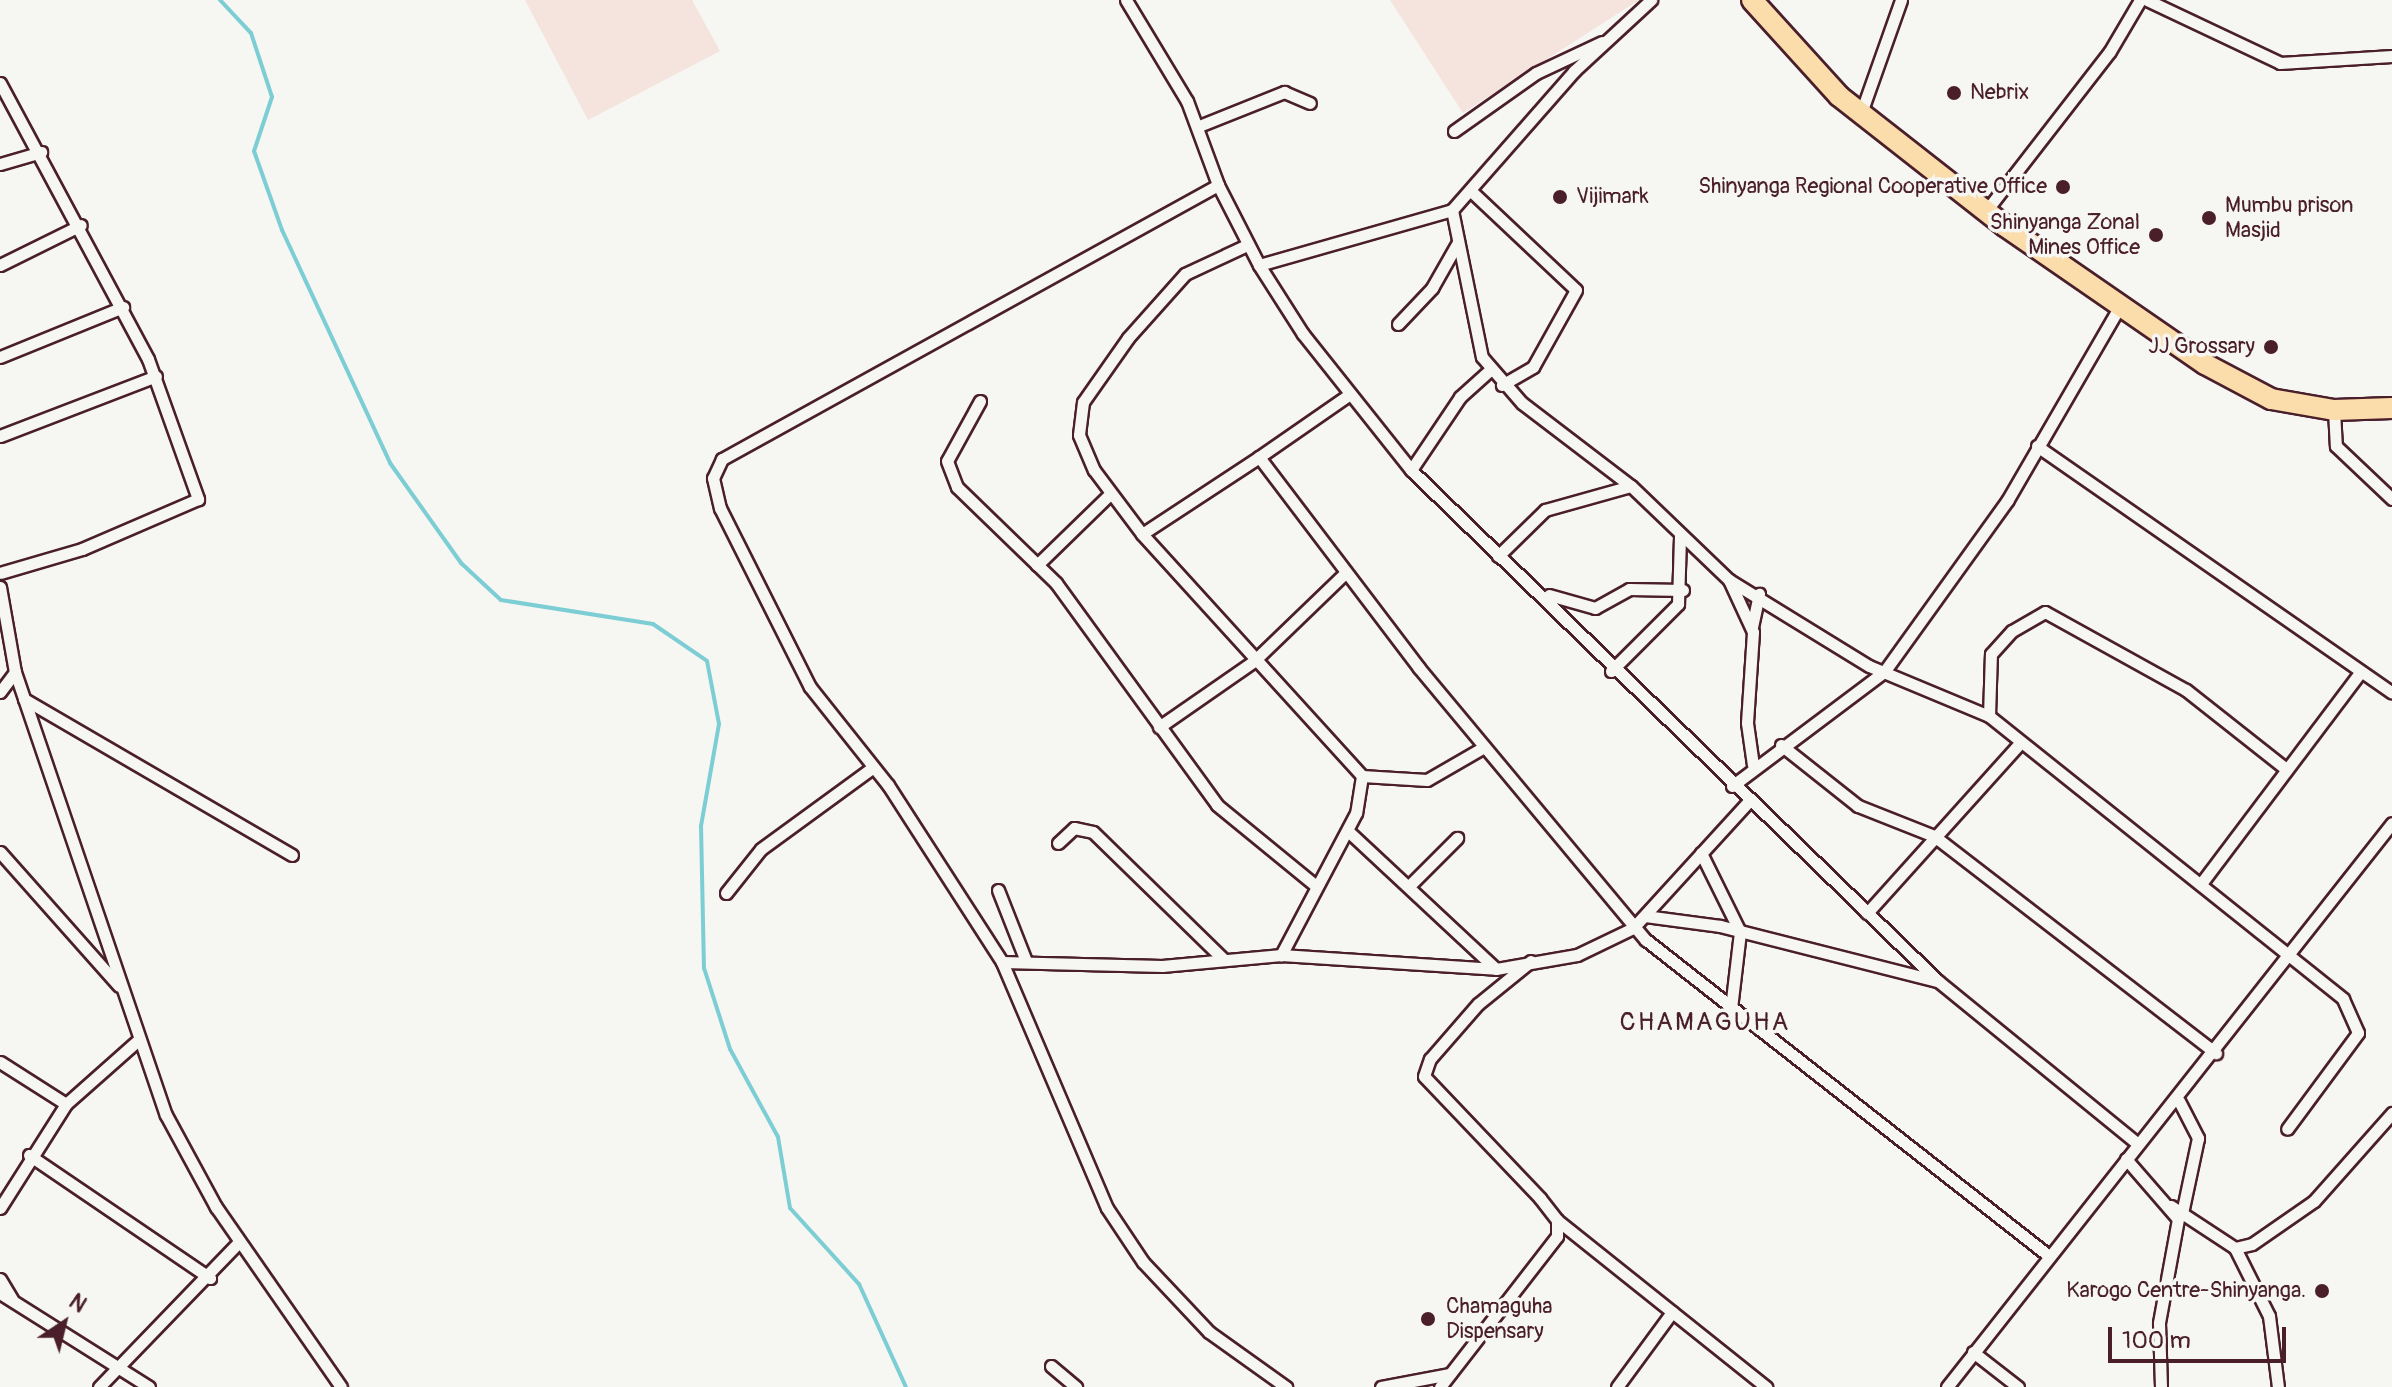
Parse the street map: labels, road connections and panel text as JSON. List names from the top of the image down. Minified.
{"districts":["CHAMAGUHA"],"places":["Nebrix","Shinyanga Regional Cooperative Office","Vijimark","Mumbu prison Masjid","Shinyanga Zonal Mines Office","JJ Grossary","Karogo Centre-Shinyanga.","Chamaguha Dispensary"],"scale_bar":"100 m","north":"top right"}
